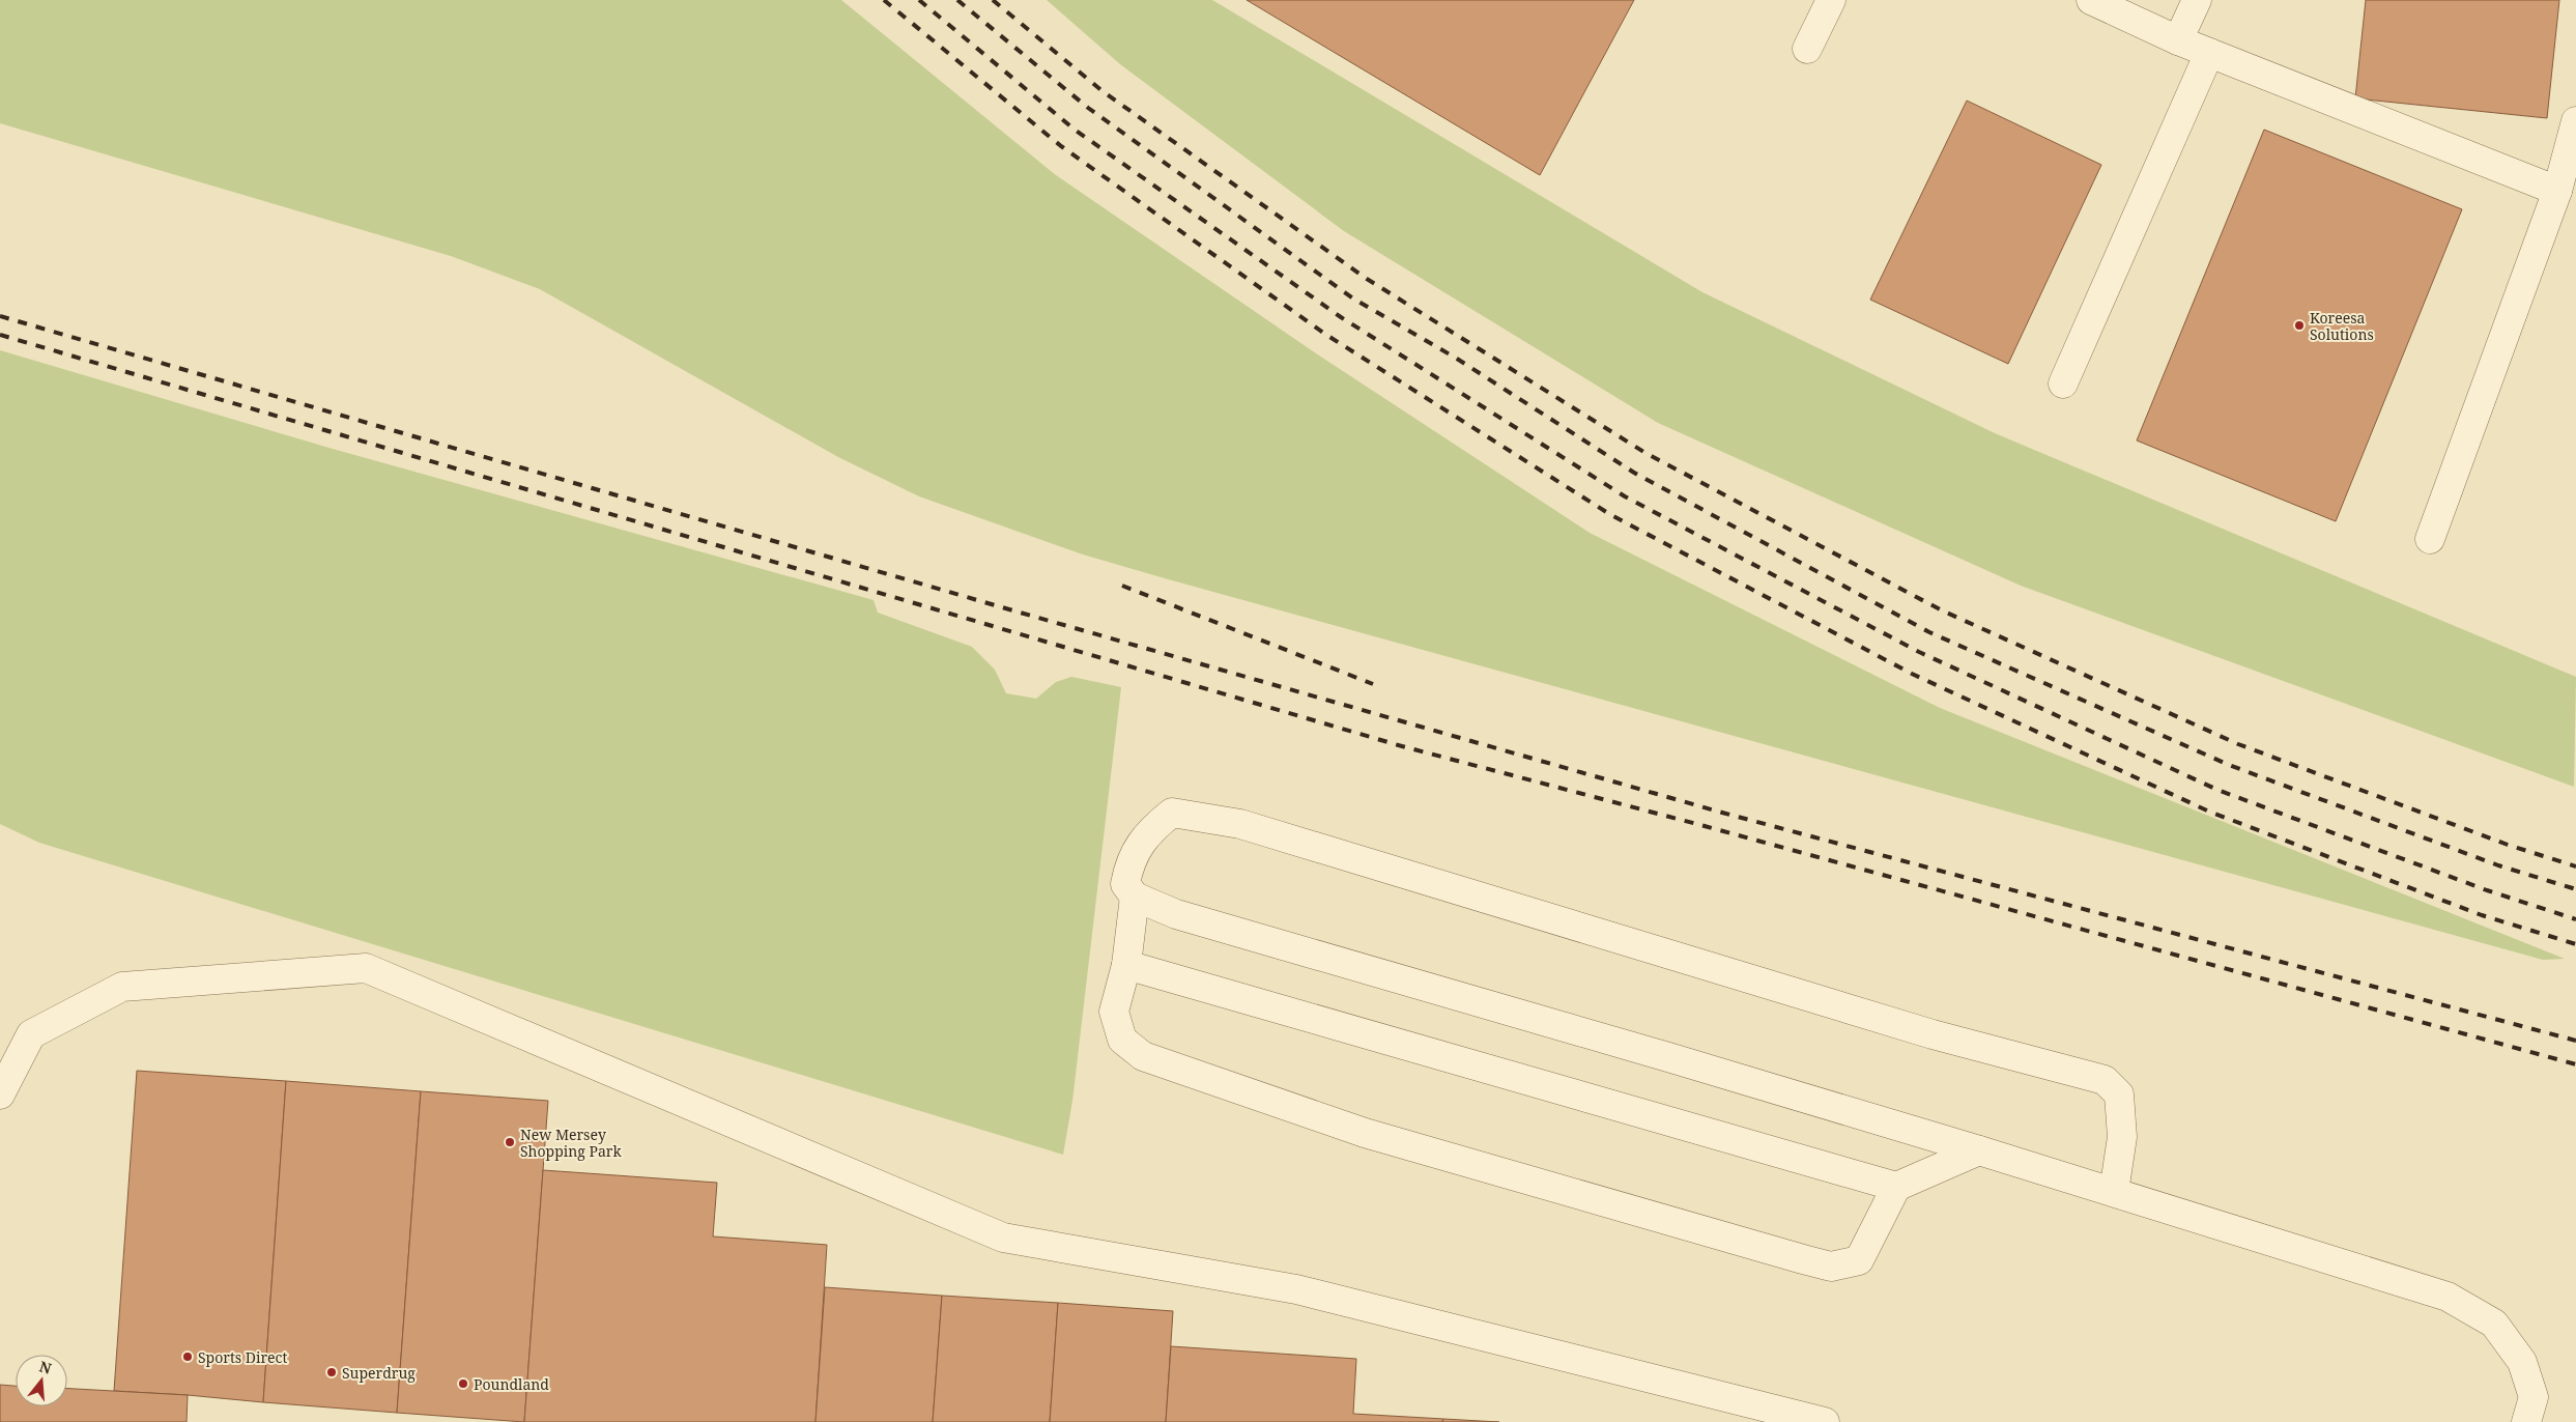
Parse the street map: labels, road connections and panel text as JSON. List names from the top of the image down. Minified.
{"places":["Koreesa Solutions","New Mersey Shopping Park","Sports Direct","Superdrug","Poundland"],"north":"top"}
